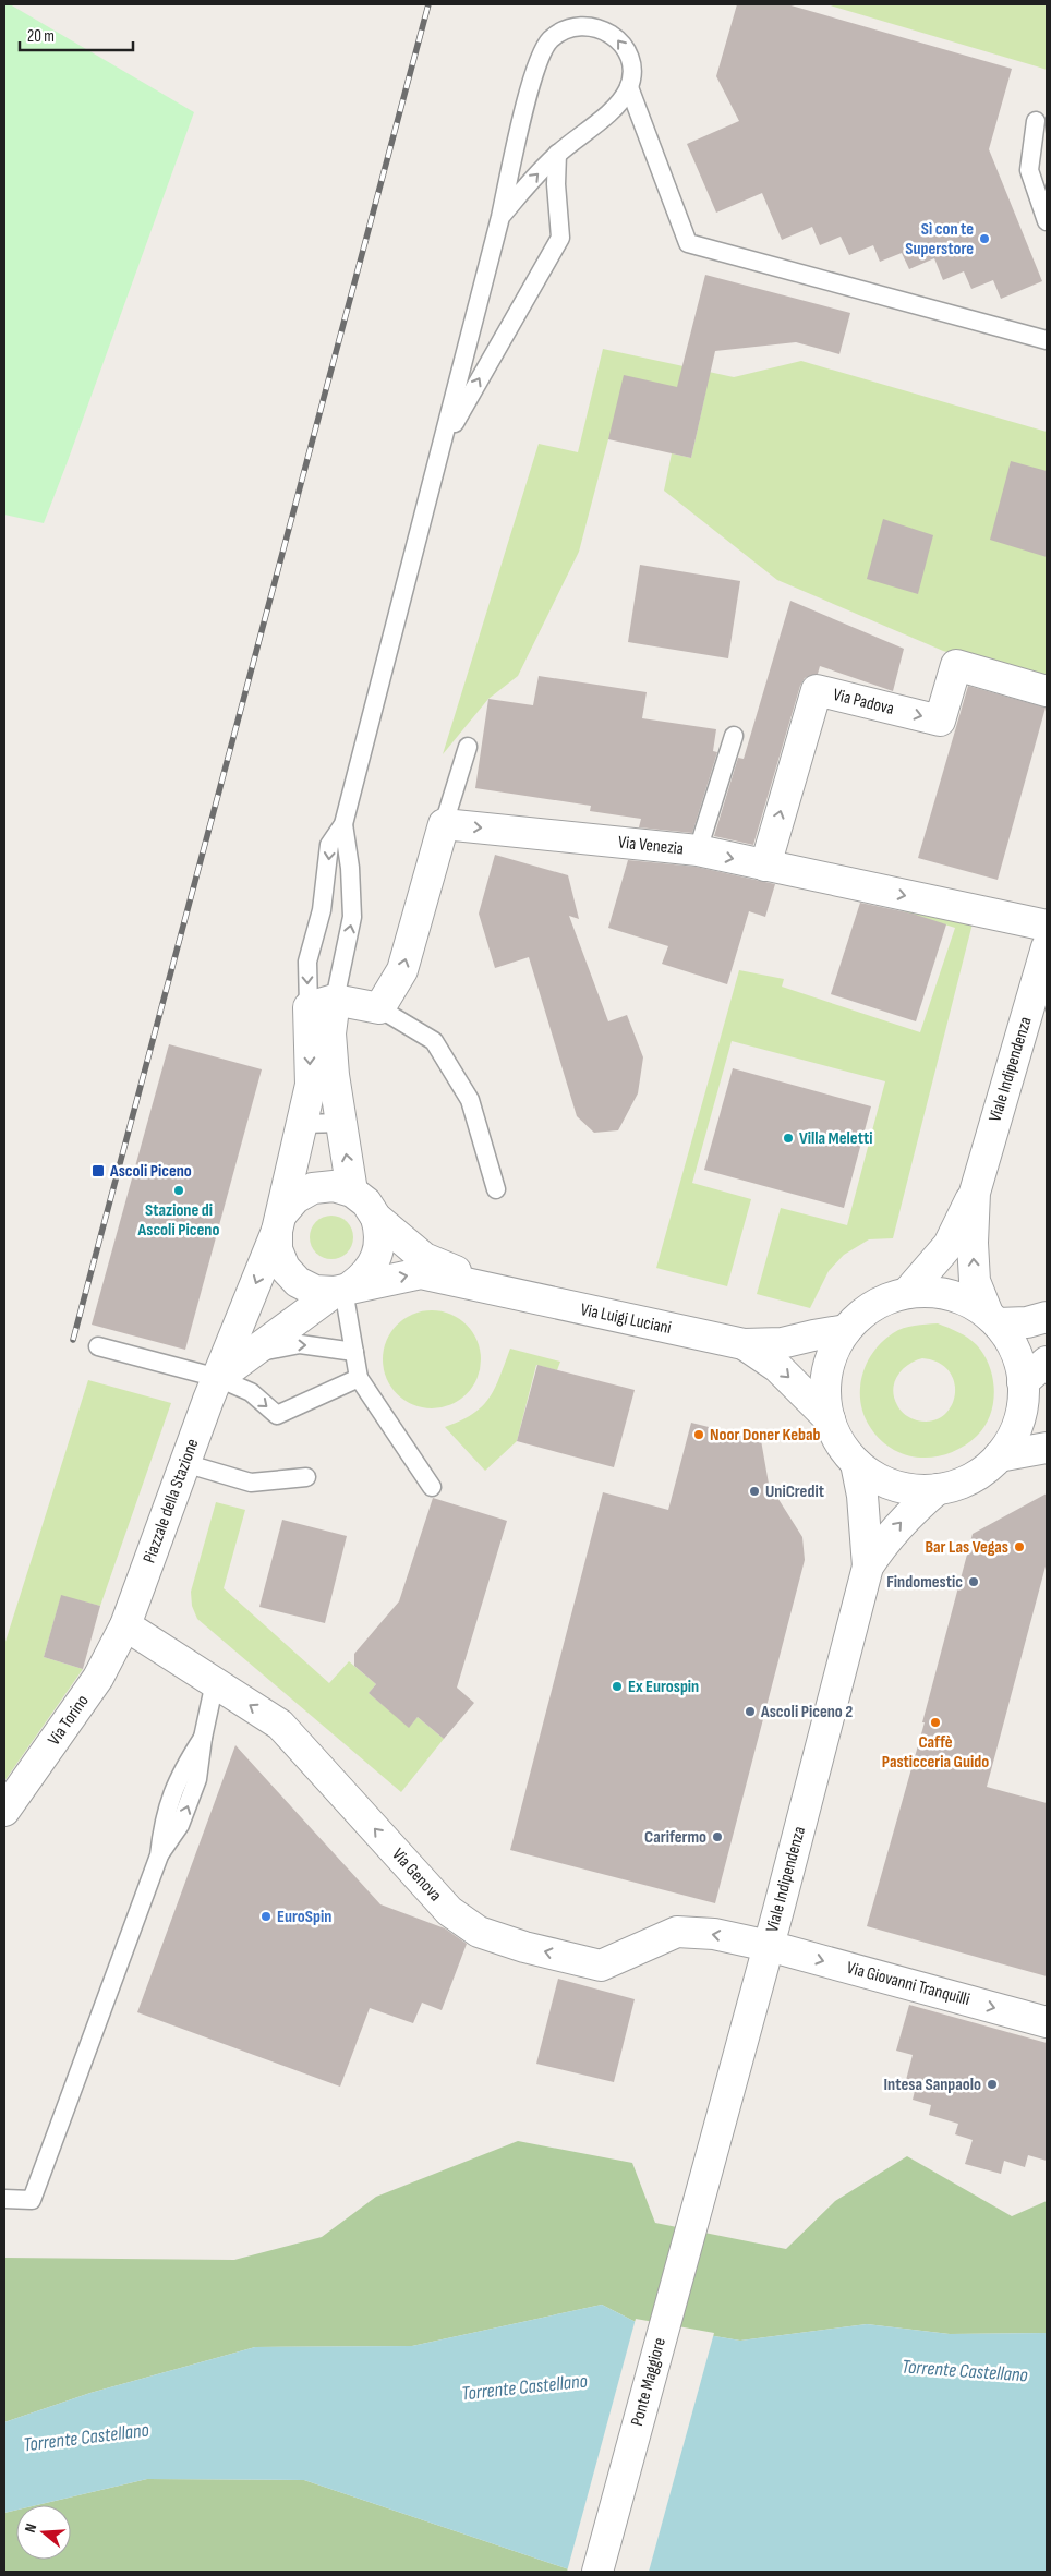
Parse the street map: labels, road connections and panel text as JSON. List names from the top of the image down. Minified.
{"streets":{"street":["Via Padova","Via Venezia","Viale Indipendenza","Via Luigi Luciani","Piazzale della Stazione","Via Torino","Via Genova","Via Giovanni Tranquilli","Ponte Maggiore"]},"crossings":[["Via Padova","Via Venezia"],["Viale Indipendenza","Via Luigi Luciani"],["Viale Indipendenza","Via Genova"],["Viale Indipendenza","Via Giovanni Tranquilli"],["Viale Indipendenza","Ponte Maggiore"],["Via Luigi Luciani","Piazzale della Stazione"],["Piazzale della Stazione","Via Torino"],["Piazzale della Stazione","Via Genova"],["Via Torino","Via Genova"],["Via Genova","Via Giovanni Tranquilli"]],"one_way":["Via Venezia","Via Genova","Via Giovanni Tranquilli"],"water":["Torrente Castellano"],"places":{"other":["Sì con te Superstore","Villa Meletti","Stazione di Ascoli Piceno","Noor Doner Kebab","UniCredit","Bar Las Vegas","Findomestic","Ex Eurospin","Ascoli Piceno 2","Caffè Pasticceria Guido","Carifermo","EuroSpin","Intesa Sanpaolo"],"transit":["Ascoli Piceno"]},"scale_bar":"20 m","north":"left"}
